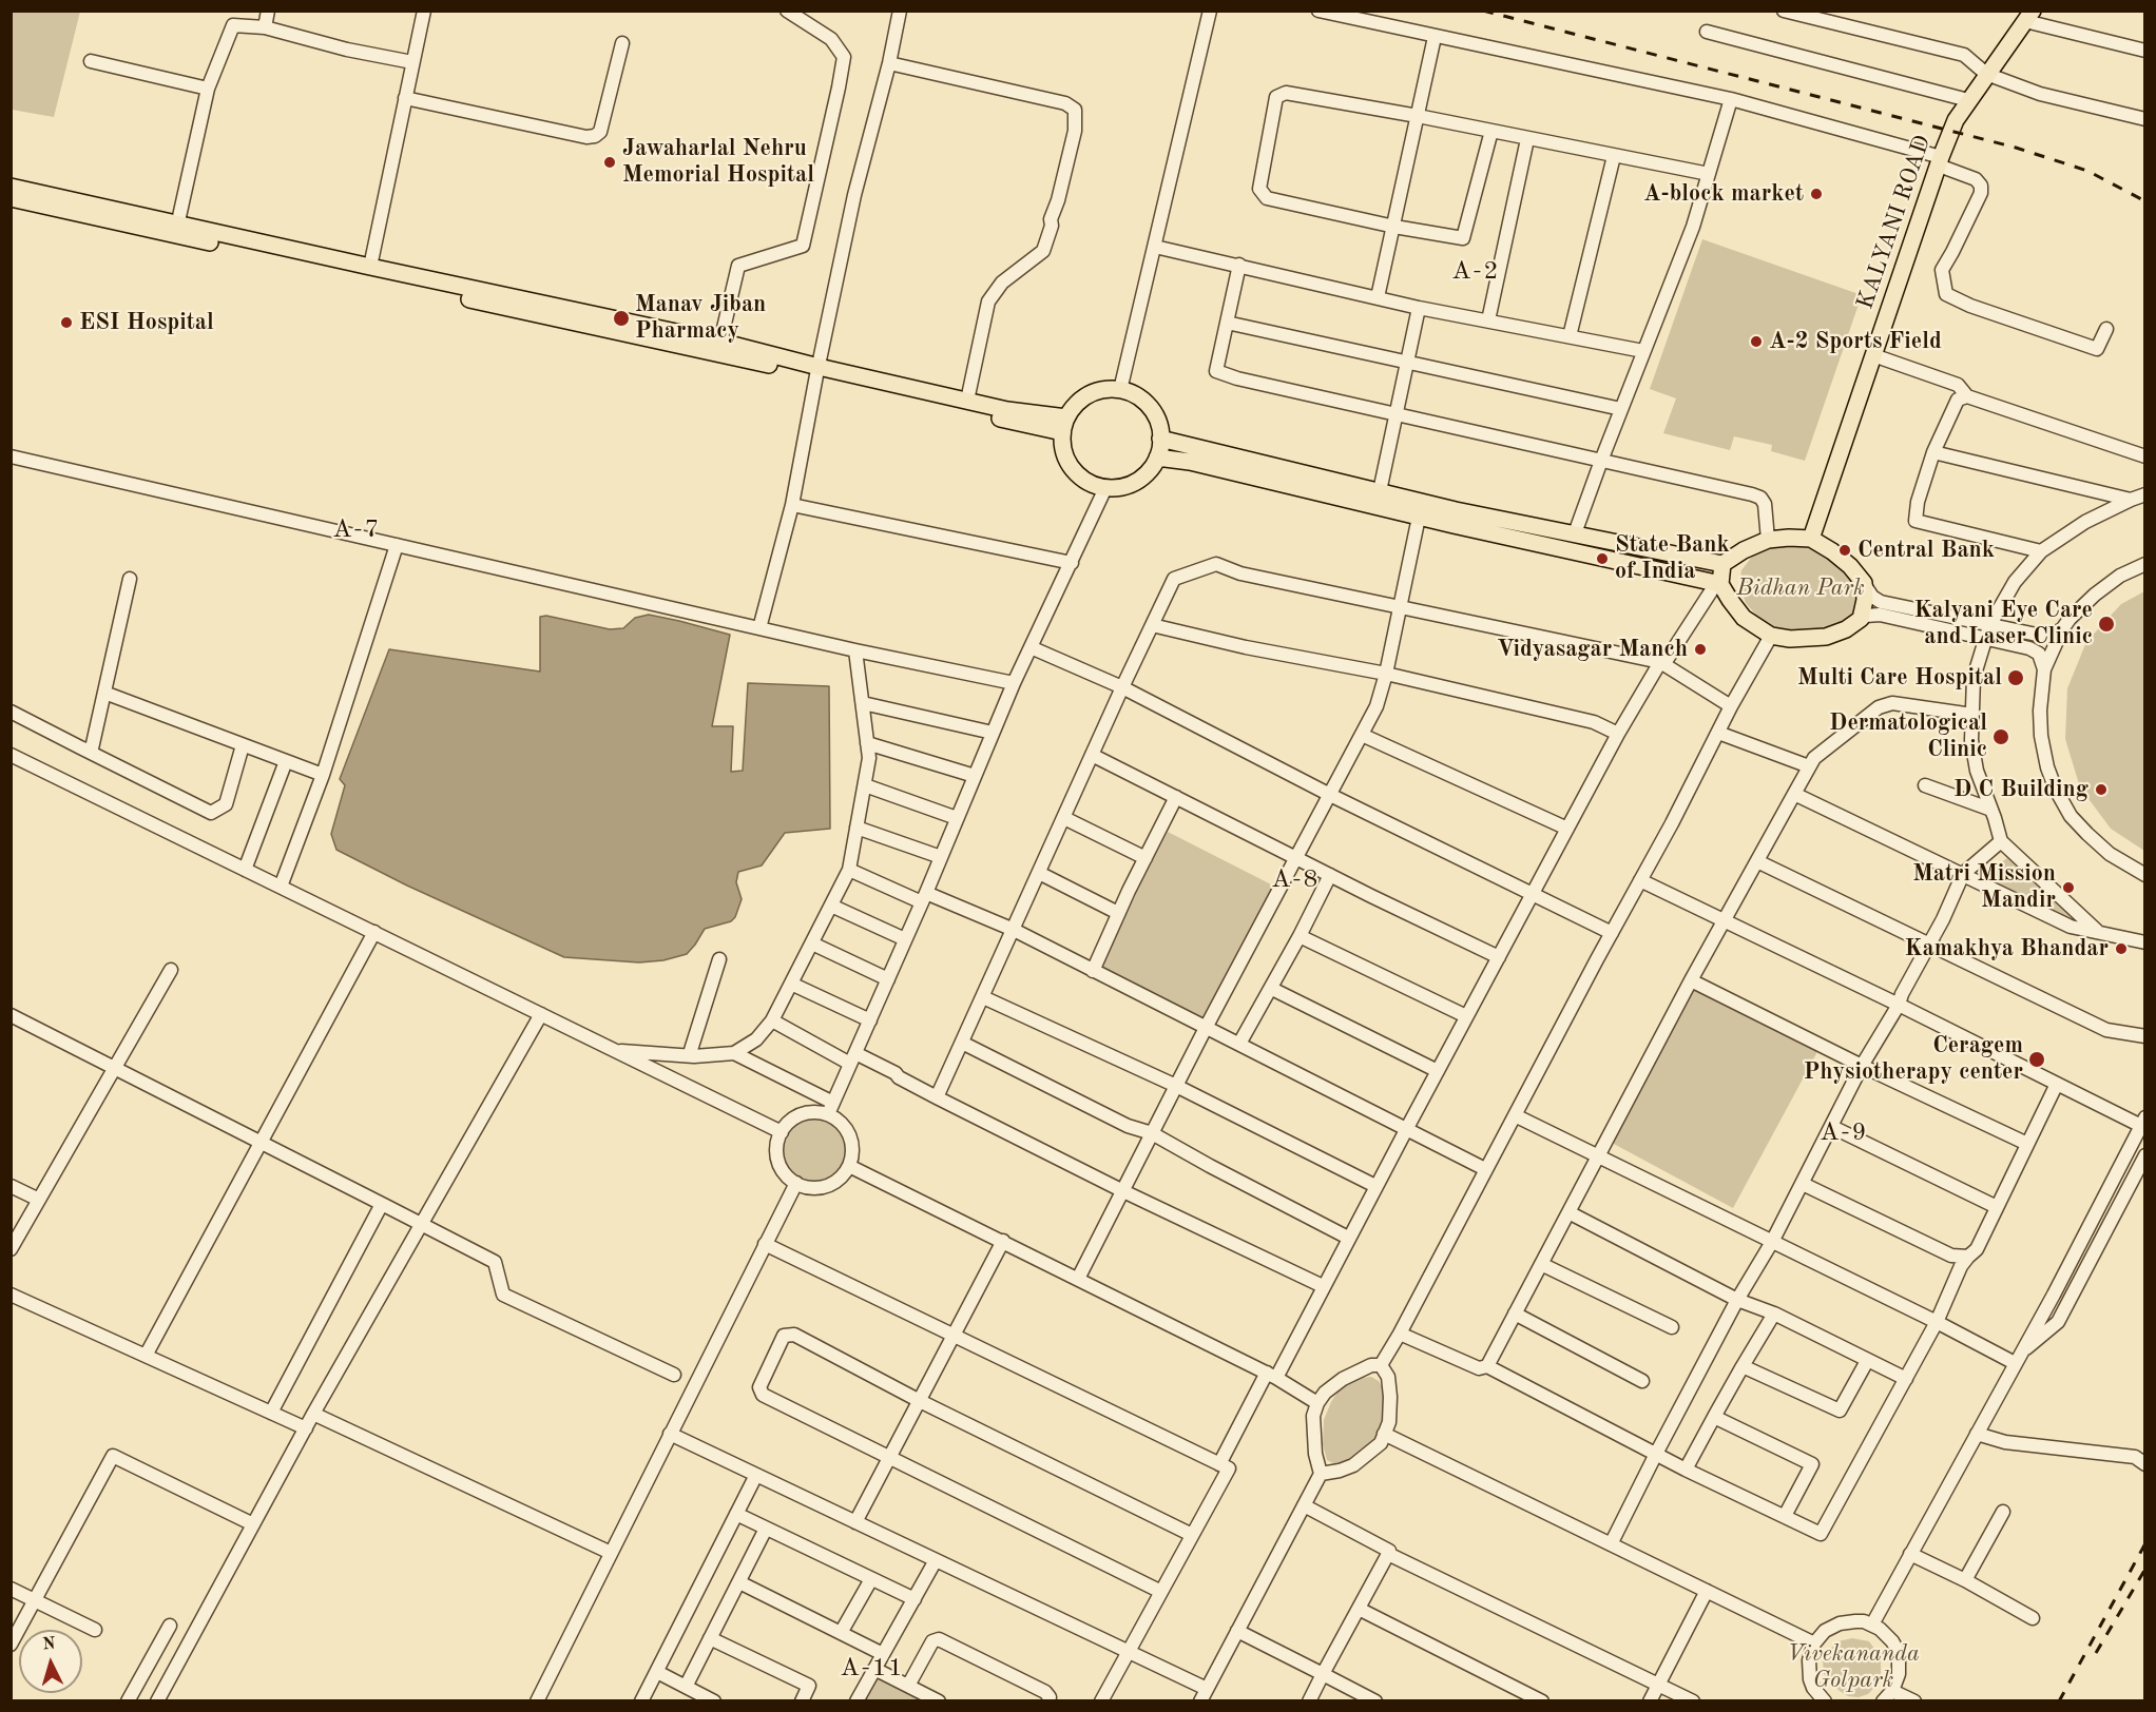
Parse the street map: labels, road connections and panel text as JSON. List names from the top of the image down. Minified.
{"streets":{"main road":["KALYANI ROAD"]},"districts":["A-2","A-7","A-8","A-9","A-11"],"parks":["Bidhan Park","Vivekananda Golpark"],"places":["Jawaharlal Nehru Memorial Hospital","A-block market","Manav Jiban Pharmacy","ESI Hospital","A-2 Sports Field","Central Bank","State Bank of India","Kalyani Eye Care and Laser Clinic","Vidyasagar Manch","Multi Care Hospital","Dermatological Clinic","D C Building","Matri Mission Mandir","Kamakhya Bhandar","Ceragem Physiotherapy center"],"north":"top"}
